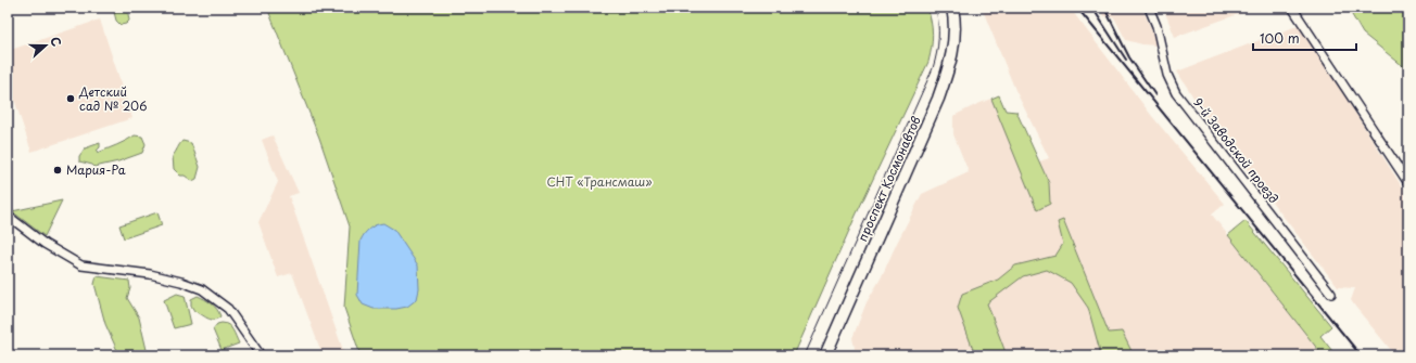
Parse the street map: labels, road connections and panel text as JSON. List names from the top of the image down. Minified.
{"streets":{"main road":["проспект Космонавтов"],"street":["9-й Заводской проезд"]},"parks":["СНТ «Трансмаш»"],"places":["Детский сад № 206","Мария-Ра"],"scale_bar":"100 m","north":"right"}
